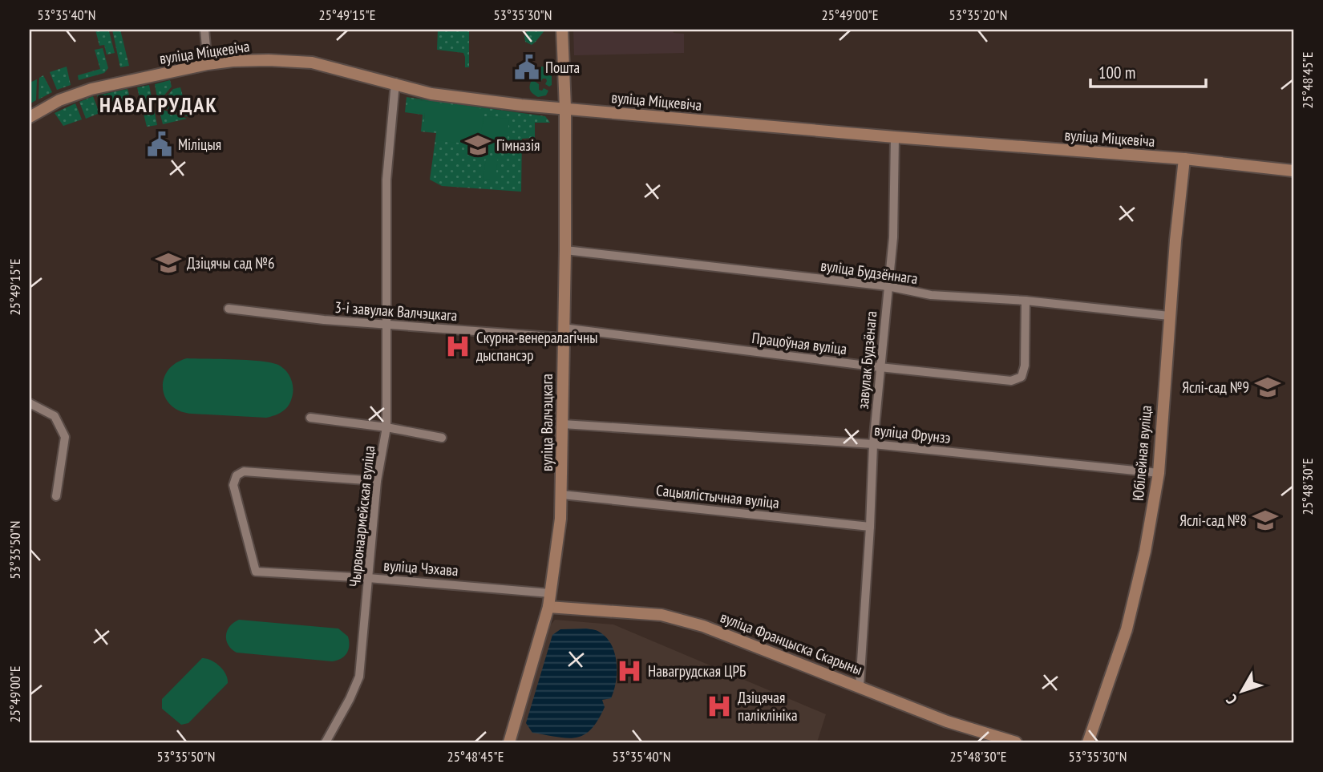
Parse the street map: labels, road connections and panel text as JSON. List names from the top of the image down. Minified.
{"streets":{"street":["вуліца Міцкевіча","вуліца Будзённага","3-і завулак Валчэцкага","Працоўная вуліца","завулак Будзёнага","вуліца Валчэцкага","вуліца Фрунзэ","Юбілейная вуліца","Сацыялістычная вуліца","Чырвонаармейская вуліца","вуліца Чэхава","вуліца Францыска Скарыны"]},"crossings":[["вуліца Міцкевіча","завулак Будзёнага"],["вуліца Міцкевіча","вуліца Валчэцкага"],["вуліца Міцкевіча","Юбілейная вуліца"],["вуліца Міцкевіча","Чырвонаармейская вуліца"],["вуліца Будзённага","Працоўная вуліца"],["вуліца Будзённага","завулак Будзёнага"],["вуліца Будзённага","вуліца Валчэцкага"],["вуліца Будзённага","Юбілейная вуліца"],["3-і завулак Валчэцкага","Працоўная вуліца"],["3-і завулак Валчэцкага","вуліца Валчэцкага"],["3-і завулак Валчэцкага","Чырвонаармейская вуліца"],["Працоўная вуліца","завулак Будзёнага"],["Працоўная вуліца","вуліца Валчэцкага"],["завулак Будзёнага","вуліца Фрунзэ"],["завулак Будзёнага","Сацыялістычная вуліца"],["завулак Будзёнага","вуліца Францыска Скарыны"],["вуліца Валчэцкага","вуліца Фрунзэ"],["вуліца Валчэцкага","Сацыялістычная вуліца"],["вуліца Валчэцкага","вуліца Чэхава"],["вуліца Валчэцкага","вуліца Францыска Скарыны"],["вуліца Фрунзэ","Юбілейная вуліца"],["Чырвонаармейская вуліца","вуліца Чэхава"]],"districts":["НАВАГРУДАК"],"places":{"public building":["Пошта","Міліцыя"],"school or university":["Гімназія","Дзіцячы сад №6","Яслі-сад №9","Яслі-сад №8"],"hospital":["Скурна-венералагічны дыспансэр","Навагрудская ЦРБ","Дзіцячая паліклініка"]},"scale_bar":"100 m","north":"bottom left","coordinates":["53°35'40\"N","25°49'15\"E","53°35'30\"N","25°49'00\"E","53°35'20\"N","25°48'45\"E","25°48'30\"E","53°35'50\"N"]}
